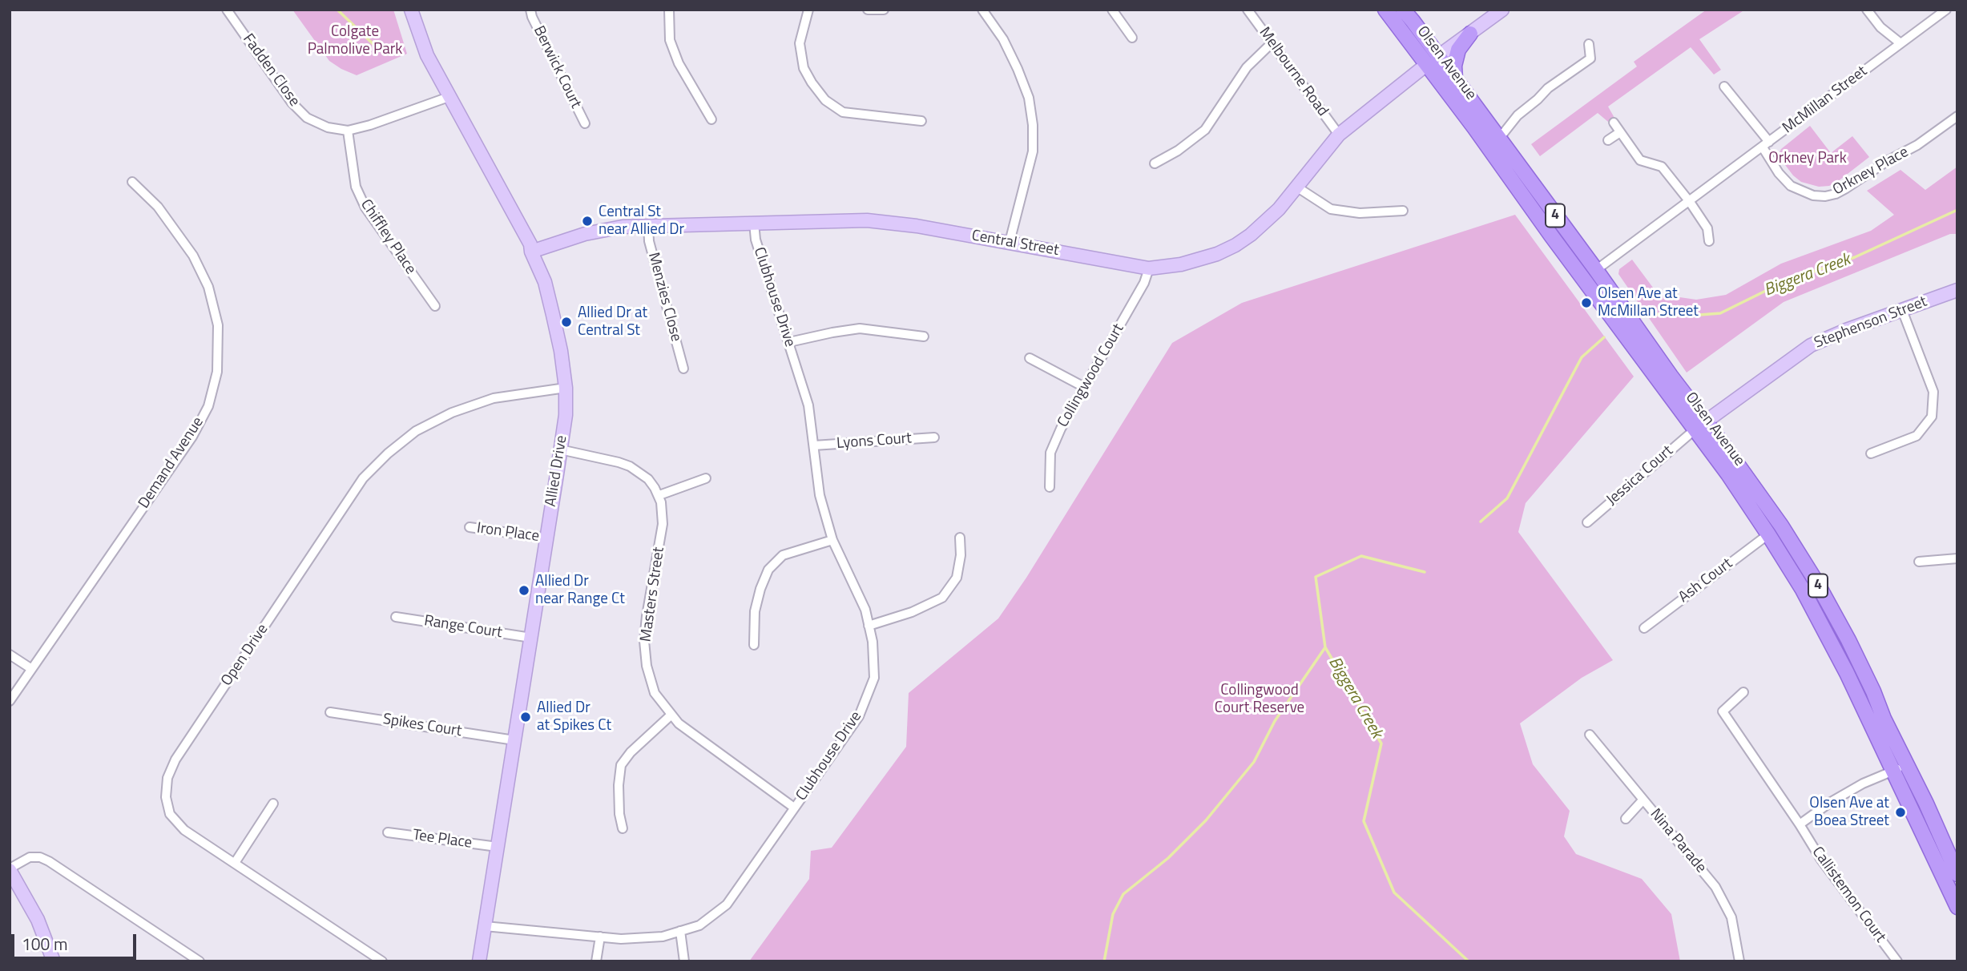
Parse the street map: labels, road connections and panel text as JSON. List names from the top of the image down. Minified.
{"streets":{"main road":["Olsen Avenue","4"],"street":["Berwick Court","Fadden Close","Melbourne Road","McMillan Street","Orkney Place","Chiffley Place","Central Street","Menzies Close","Clubhouse Drive","Stephenson Street","Collingwood Court","Lyons Court","Demand Avenue","Allied Drive","Jessica Court","Iron Place","Ash Court","Masters Street","Range Court","Open Drive","Spikes Court","Tee Place","Nina Parade","Callistemon Court"]},"crossings":[["Olsen Avenue","McMillan Street"],["Olsen Avenue","Central Street"],["Olsen Avenue","Stephenson Street"],["Olsen Avenue","Jessica Court"],["Olsen Avenue","Ash Court"],["Fadden Close","Chiffley Place"],["Fadden Close","Allied Drive"],["Melbourne Road","Central Street"],["McMillan Street","Orkney Place"],["Central Street","Menzies Close"],["Central Street","Clubhouse Drive"],["Central Street","Collingwood Court"],["Central Street","Allied Drive"],["Clubhouse Drive","Lyons Court"],["Clubhouse Drive","Allied Drive"],["Clubhouse Drive","Masters Street"],["Stephenson Street","Jessica Court"],["Allied Drive","Iron Place"],["Allied Drive","Range Court"],["Allied Drive","Open Drive"],["Allied Drive","Spikes Court"],["Allied Drive","Tee Place"]],"water":["Biggera Creek"],"parks":["Colgate Palmolive Park","Orkney Park","Collingwood Court Reserve"],"places":["Central St near Allied Dr","Olsen Ave at McMillan Street","Allied Dr at Central St","Allied Dr near Range Ct","Allied Dr at Spikes Ct","Olsen Ave at Boea Street"],"scale_bar":"100 m"}
